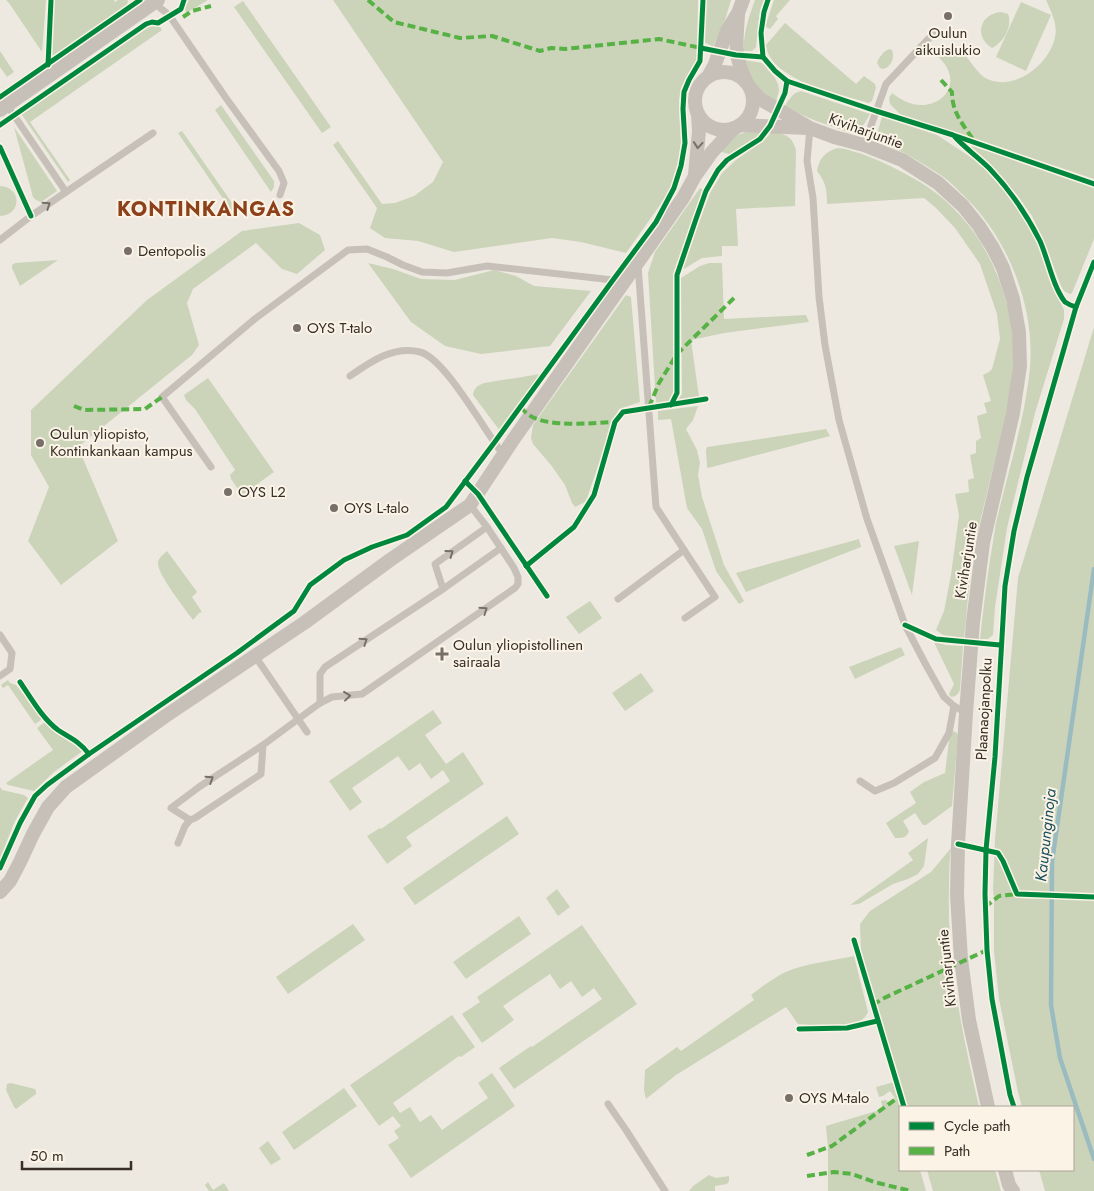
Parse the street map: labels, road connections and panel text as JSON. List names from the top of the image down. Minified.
{"streets":{"street":["Kiviharjuntie"],"cycle path":["Plaanaojanpolku"]},"districts":["KONTINKANGAS"],"water":["Kaupunginoja"],"places":{"other":["Oulun aikuislukio","Dentopolis","OYS T-talo","Oulun yliopisto, Kontinkankaan kampus","OYS L2","OYS L-talo","OYS M-talo"],"health":["Oulun yliopistollinen sairaala"]},"legend":["Cycle path","Path"],"scale_bar":"50 m"}
